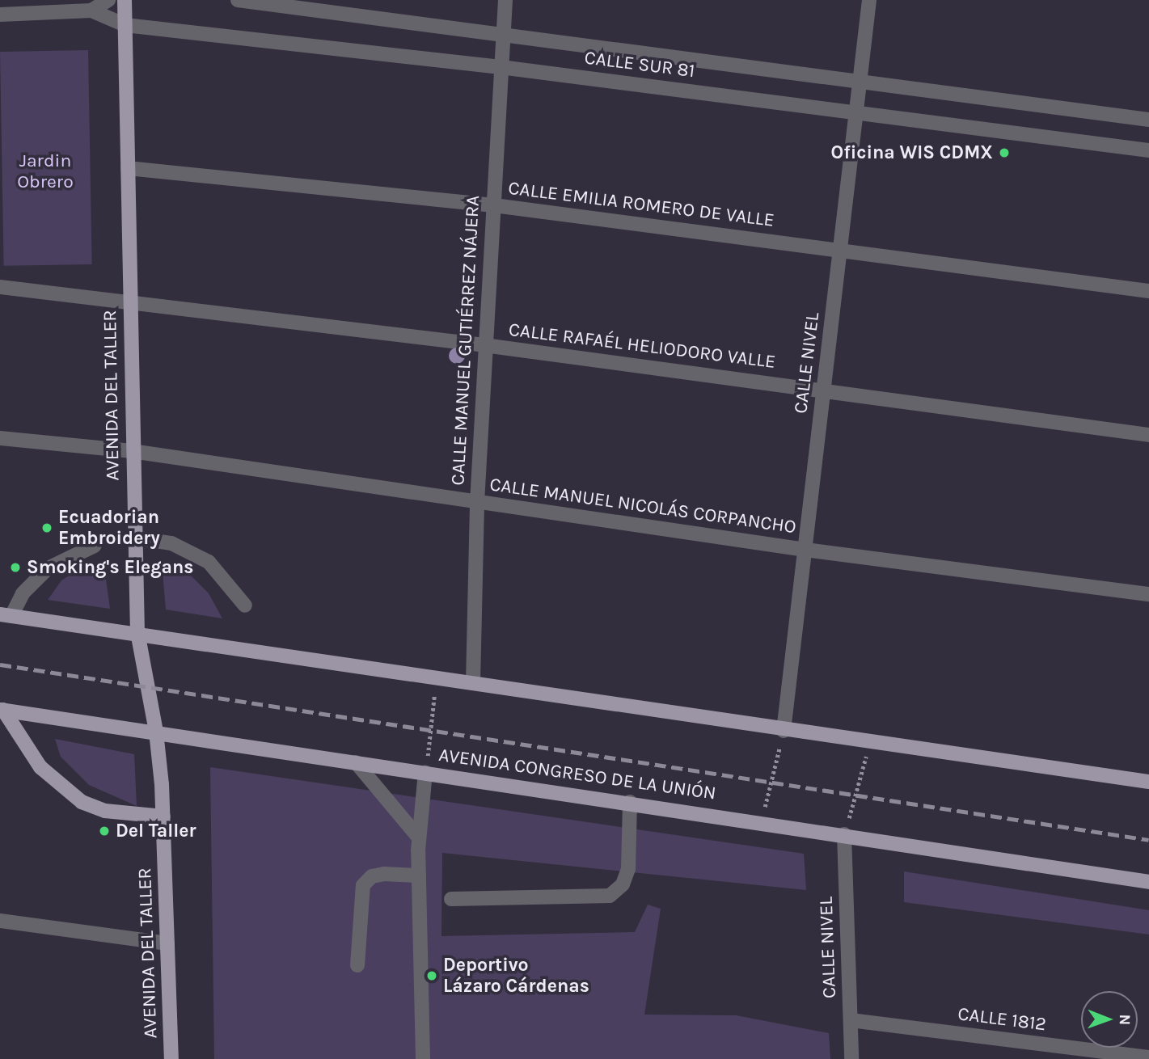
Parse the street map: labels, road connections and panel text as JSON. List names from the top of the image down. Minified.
{"streets":{"main road":["AVENIDA DEL TALLER","AVENIDA CONGRESO DE LA UNIÓN"],"street":["CALLE SUR 81","CALLE EMILIA ROMERO DE VALLE","CALLE MANUEL GUTIÉRREZ NÁJERA","CALLE RAFAÉL HELIODORO VALLE","CALLE NIVEL","CALLE MANUEL NICOLÁS CORPANCHO","CALLE 1812"]},"crossings":[["CALLE SUR 81","CALLE MANUEL GUTIÉRREZ NÁJERA"],["CALLE SUR 81","CALLE NIVEL"],["CALLE SUR 81","AVENIDA DEL TALLER"],["CALLE EMILIA ROMERO DE VALLE","CALLE MANUEL GUTIÉRREZ NÁJERA"],["CALLE EMILIA ROMERO DE VALLE","CALLE NIVEL"],["CALLE EMILIA ROMERO DE VALLE","AVENIDA DEL TALLER"],["CALLE MANUEL GUTIÉRREZ NÁJERA","CALLE RAFAÉL HELIODORO VALLE"],["CALLE MANUEL GUTIÉRREZ NÁJERA","CALLE MANUEL NICOLÁS CORPANCHO"],["CALLE RAFAÉL HELIODORO VALLE","CALLE NIVEL"],["CALLE RAFAÉL HELIODORO VALLE","AVENIDA DEL TALLER"],["CALLE NIVEL","CALLE MANUEL NICOLÁS CORPANCHO"],["CALLE NIVEL","AVENIDA CONGRESO DE LA UNIÓN"],["CALLE NIVEL","CALLE 1812"],["AVENIDA DEL TALLER","CALLE MANUEL NICOLÁS CORPANCHO"],["AVENIDA DEL TALLER","AVENIDA CONGRESO DE LA UNIÓN"]],"parks":["Jardin Obrero"],"places":["Oficina WIS CDMX","Ecuadorian Embroidery","Smoking's Elegans","Del Taller","Deportivo Lázaro Cárdenas"],"north":"right"}
